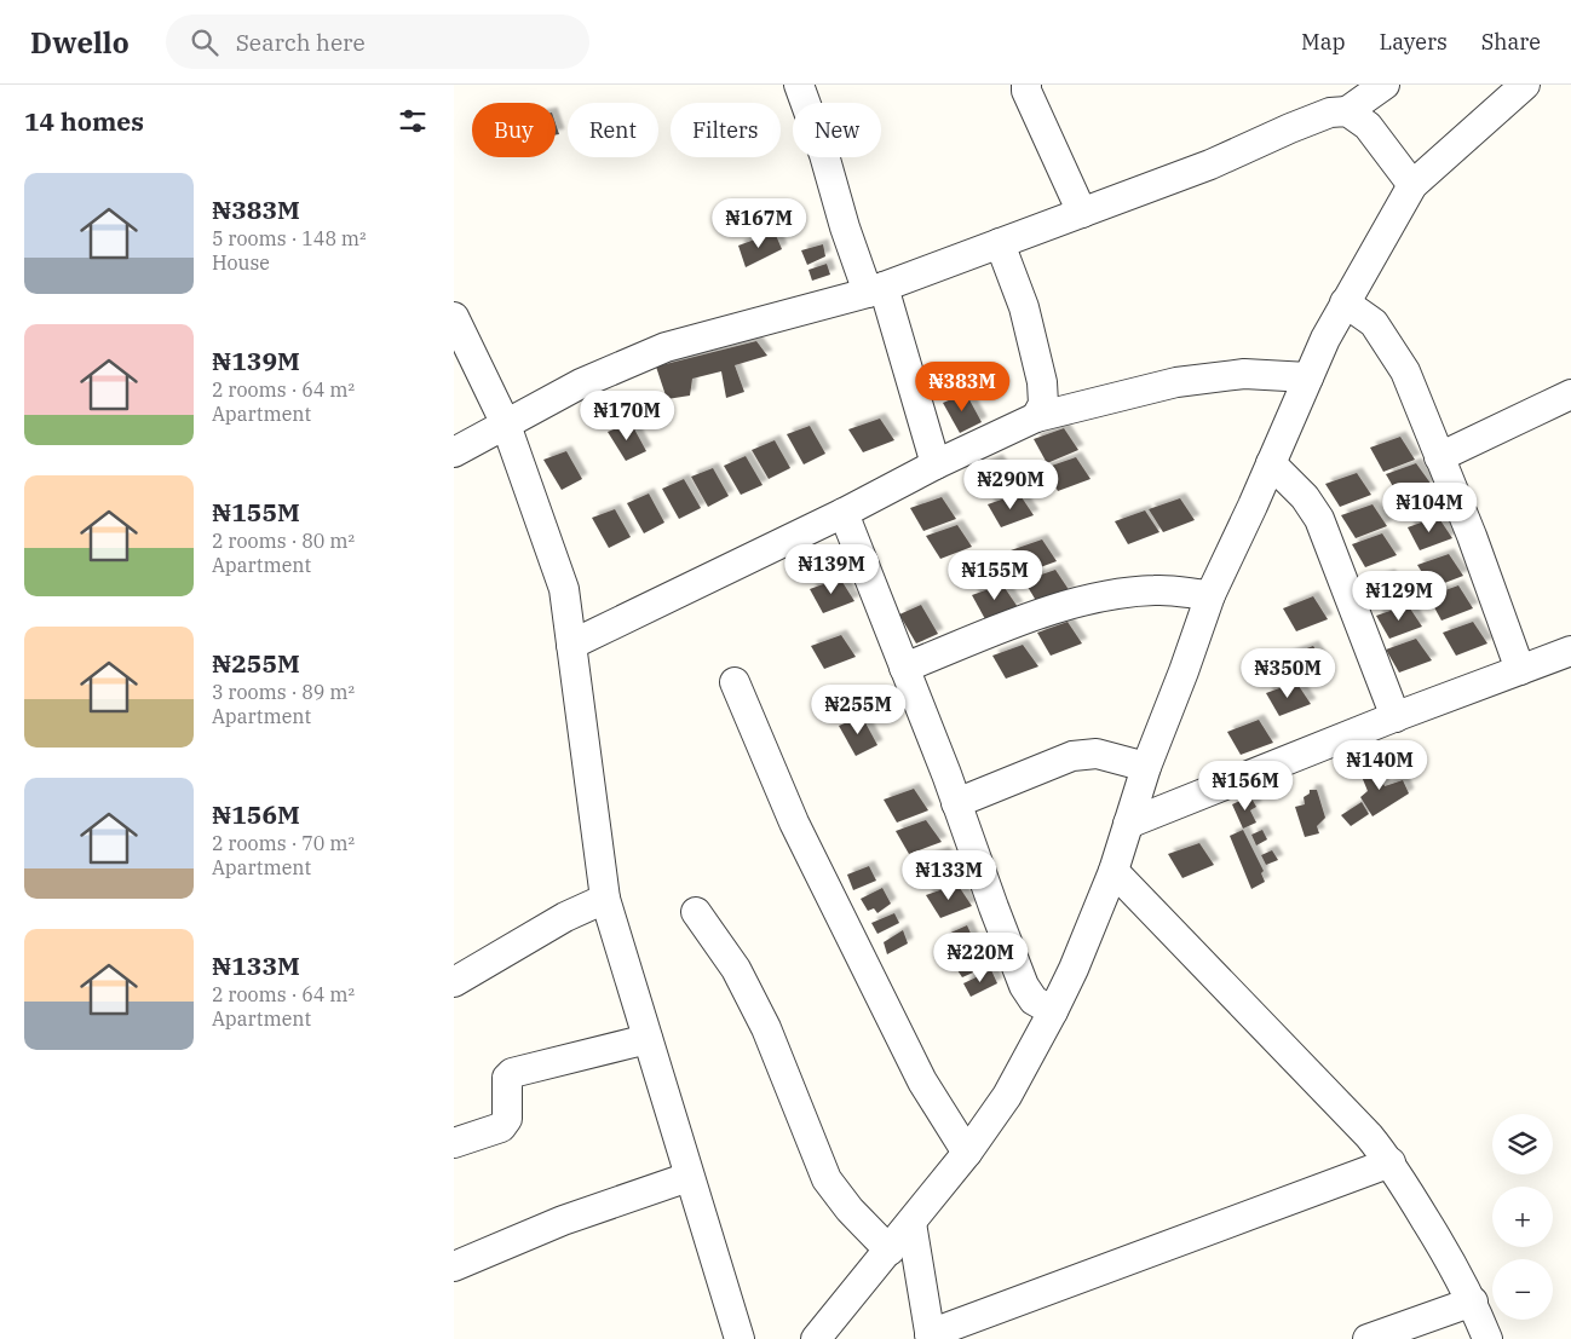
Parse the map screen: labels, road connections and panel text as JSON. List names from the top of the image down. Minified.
{"page":{"header":"Dwello","search":"Search here","nav":["Map","Layers","Share"],"heading":"14 homes","chip":["Buy","Rent","Filters","New"],"list":[{"name":"₦383M","note":"5 rooms · 148 m² · House"},{"name":"₦139M","note":"2 rooms · 64 m² · Apartment"},{"name":"₦155M","note":"2 rooms · 80 m² · Apartment"},{"name":"₦255M","note":"3 rooms · 89 m² · Apartment"},{"name":"₦156M","note":"2 rooms · 70 m² · Apartment"},{"name":"₦133M","note":"2 rooms · 64 m² · Apartment"}],"price":["₦167M","₦383M","₦170M","₦290M","₦104M","₦139M","₦155M","₦129M","₦350M","₦255M","₦140M","₦156M","₦133M","₦220M"],"map_buttons":["+","−"]}}
